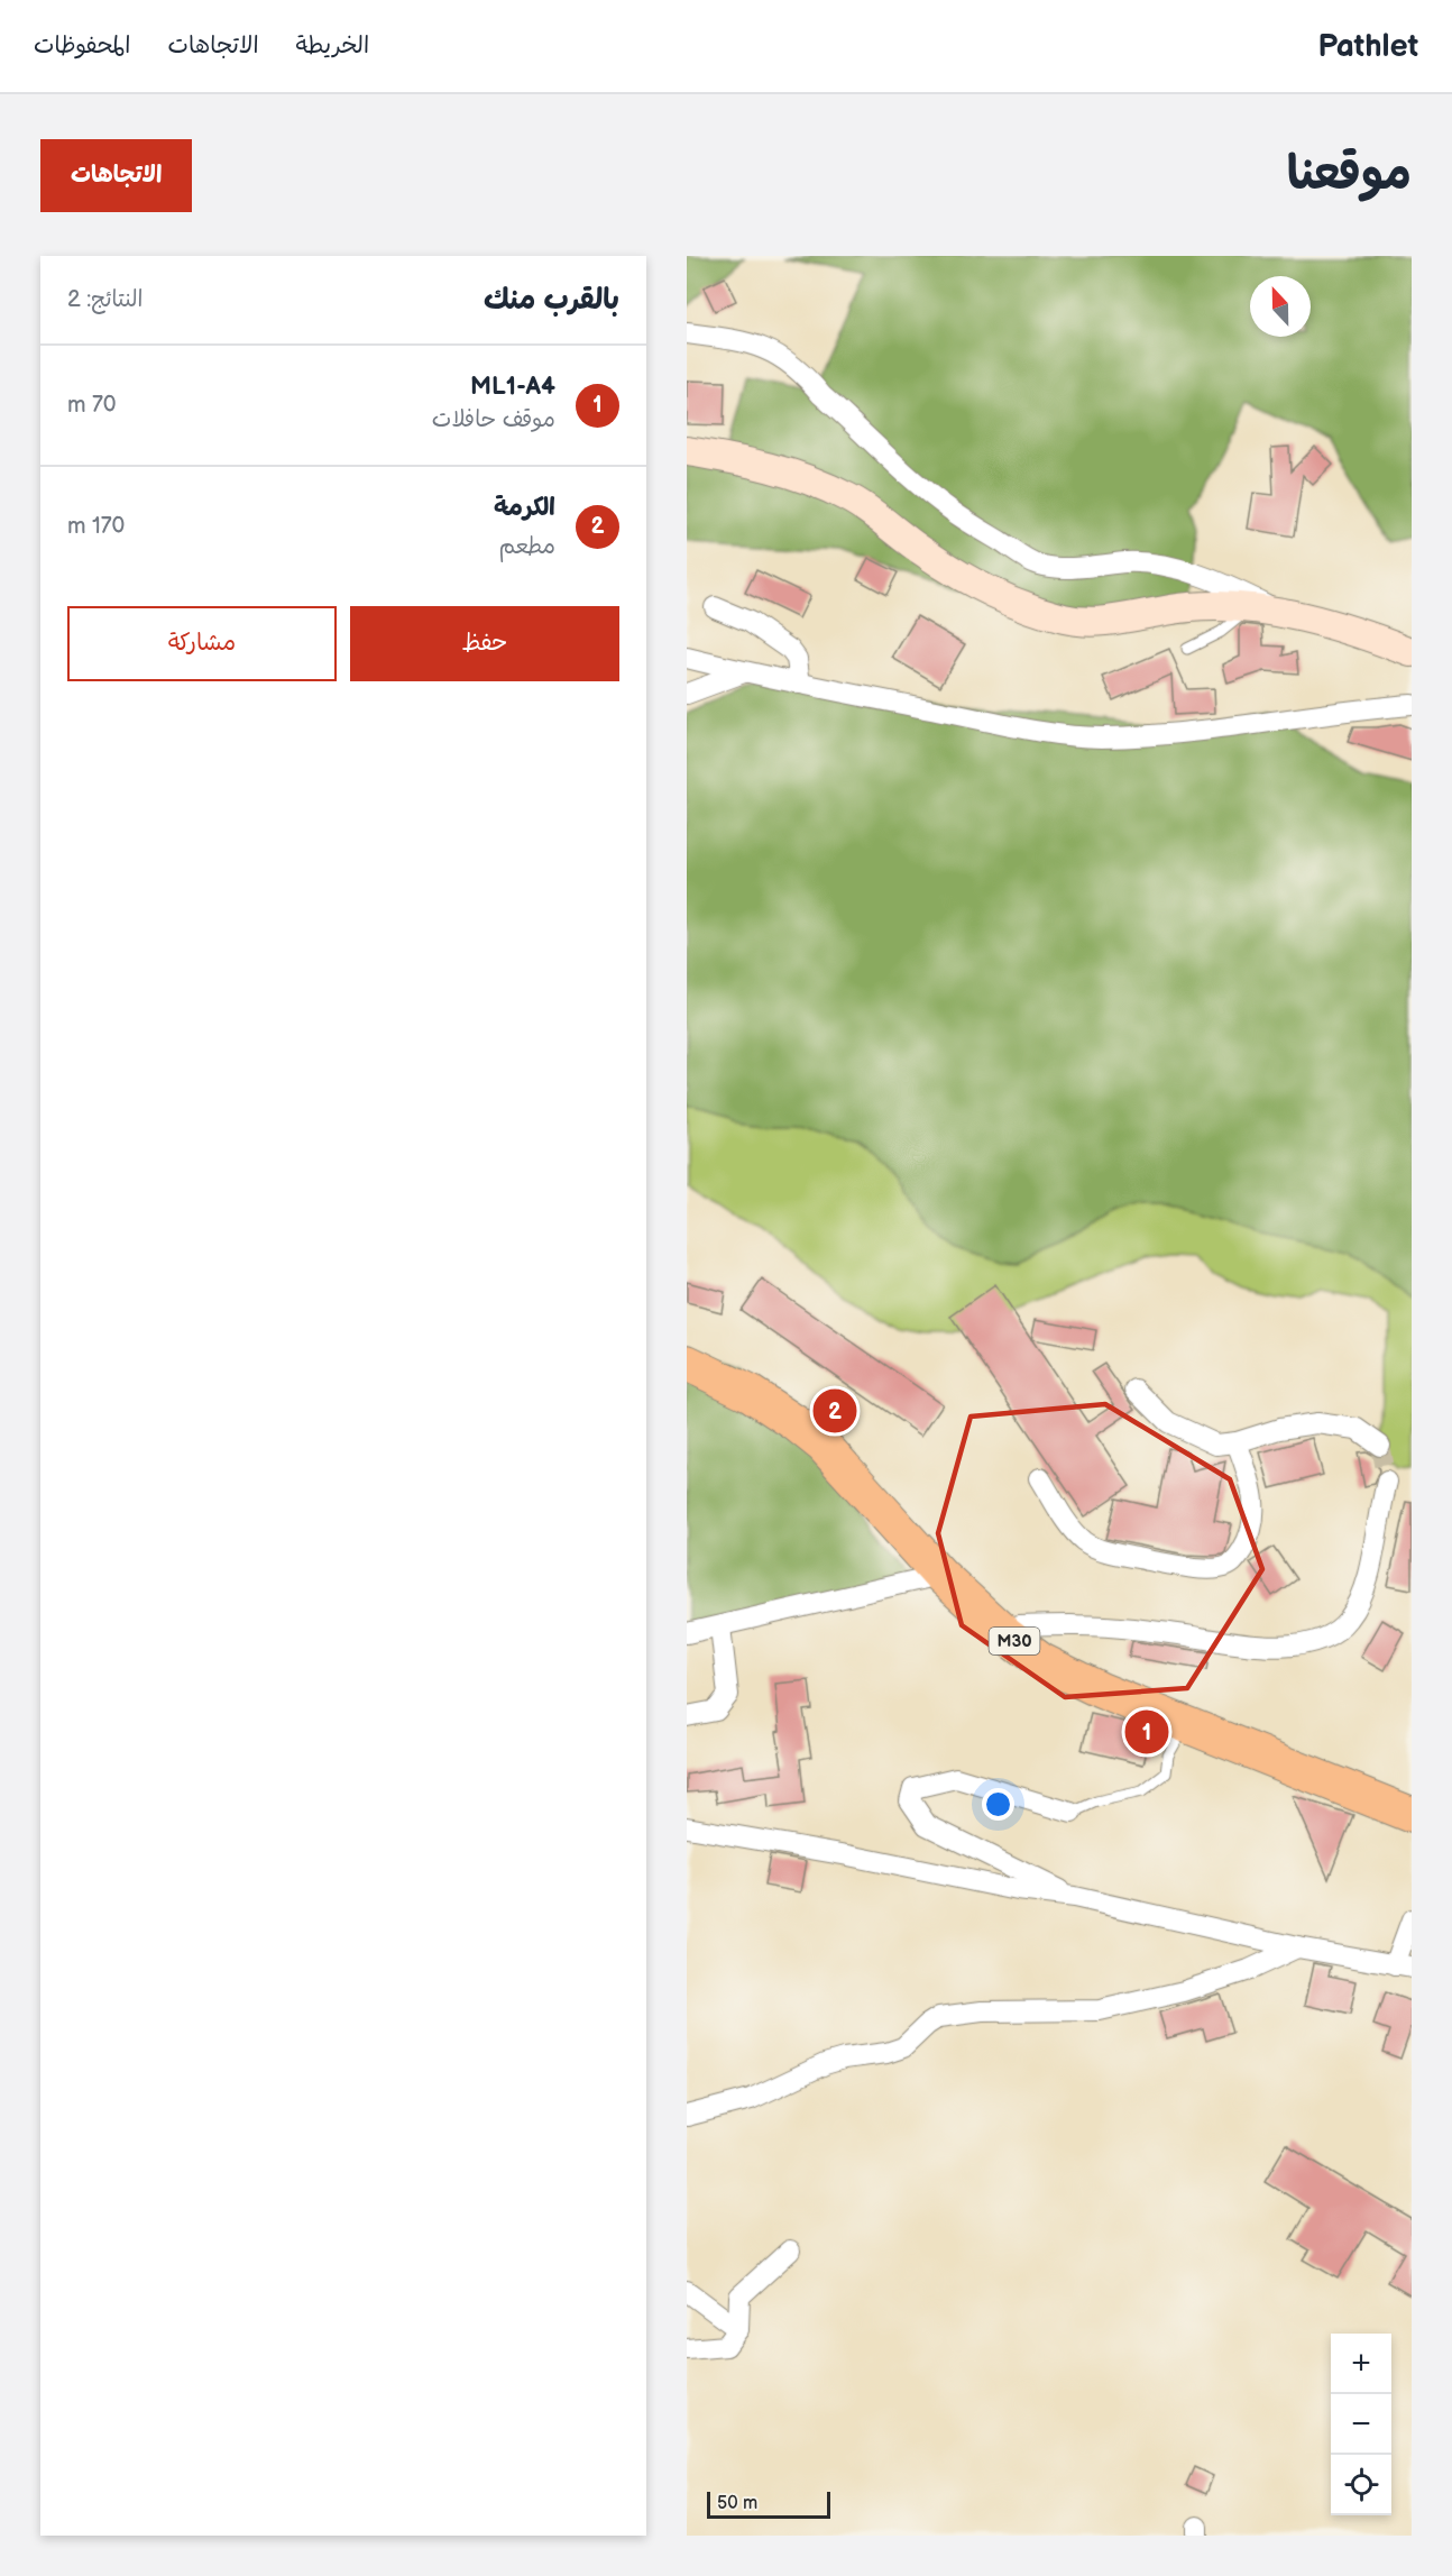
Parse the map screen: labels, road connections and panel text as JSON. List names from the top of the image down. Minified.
{"streets":{"highway":["M30"]},"scale_bar":"50 m","north":"top","page":{"header":"Pathlet","nav":["الخريطة","الاتجاهات","المحفوظات"],"title":"موقعنا","buttons":["الاتجاهات",["حفظ","مشاركة"]],"heading":["بالقرب منك","النتائج: 2"],"list":[{"mark":"1","name":"ML1-A4","note":"موقف حافلات","value":"70 m"},{"mark":"2","name":"الكرمة","note":"مطعم","value":"170 m"}],"pins":["2","1"],"map_buttons":["+","−"],"scale":"50 m"}}
